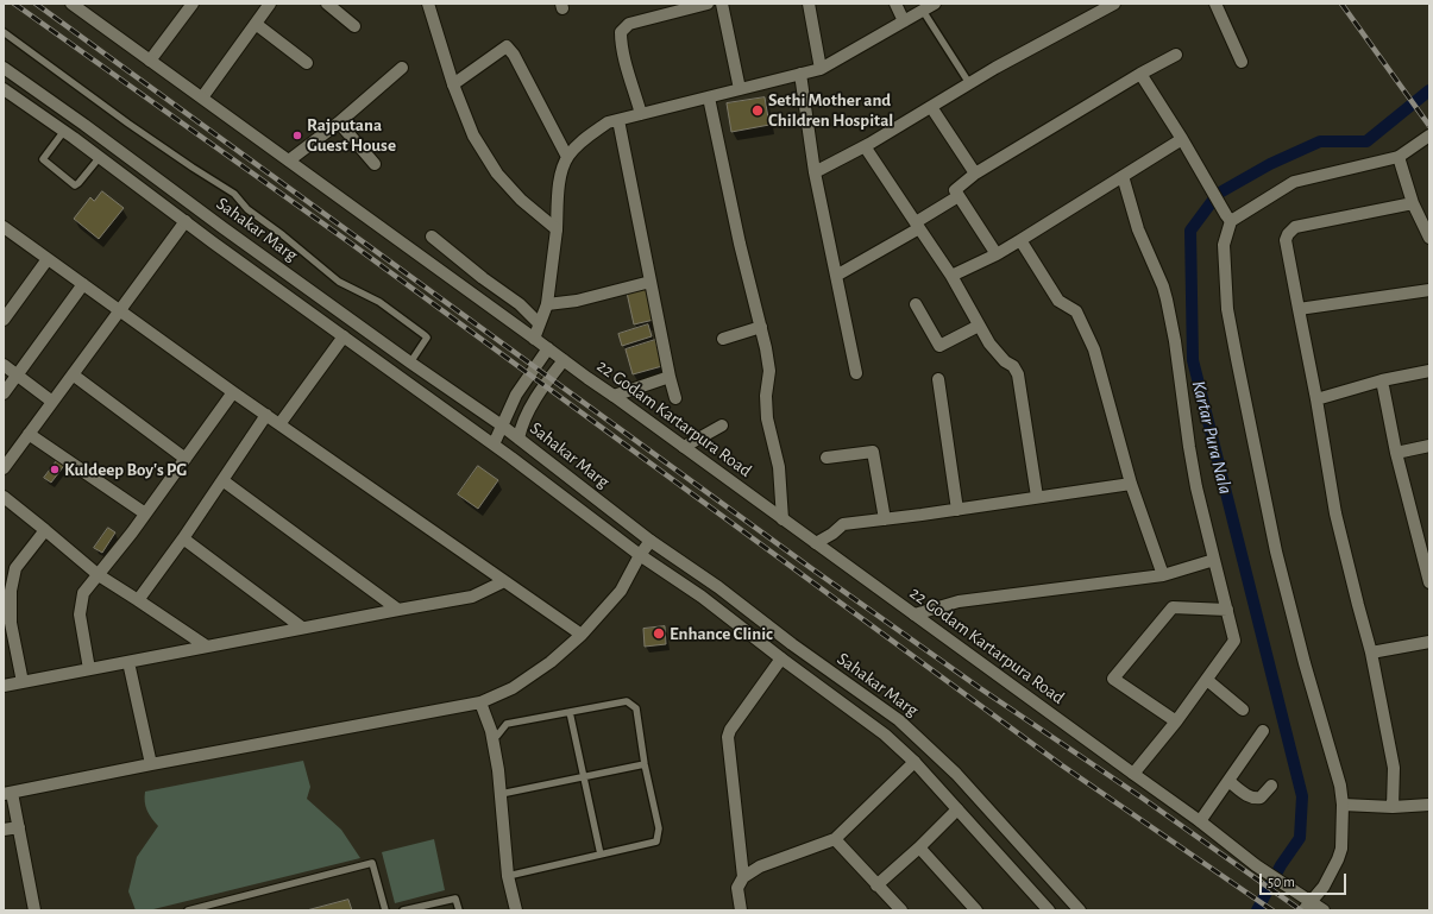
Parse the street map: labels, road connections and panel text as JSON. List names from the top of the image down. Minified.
{"streets":{"street":["Sahakar Marg","22 Godam Kartarpura Road"]},"water":["Kartar Pura Nala"],"places":["Sethi Mother and Children Hospital","Rajputana Guest House","Kuldeep Boy's PG","Enhance Clinic"],"scale_bar":"50 m"}
